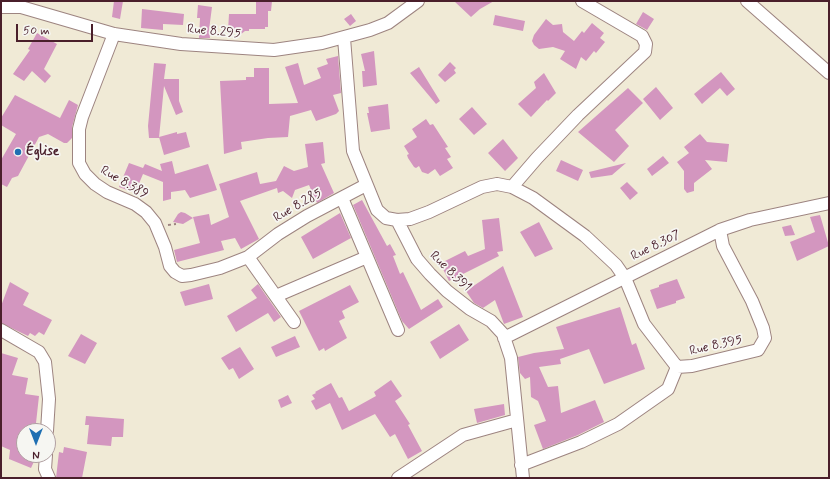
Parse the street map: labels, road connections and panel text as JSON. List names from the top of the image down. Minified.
{"streets":{"street":["Rue 8.295","Rue 8.389","Rue 8.285","Rue 8.307","Rue 8.391","Rue 8.395"]},"crossings":[["Rue 8.295","Rue 8.389"],["Rue 8.389","Rue 8.285"],["Rue 8.307","Rue 8.391"],["Rue 8.307","Rue 8.395"]],"places":["Église"],"scale_bar":"50 m","north":"bottom"}
